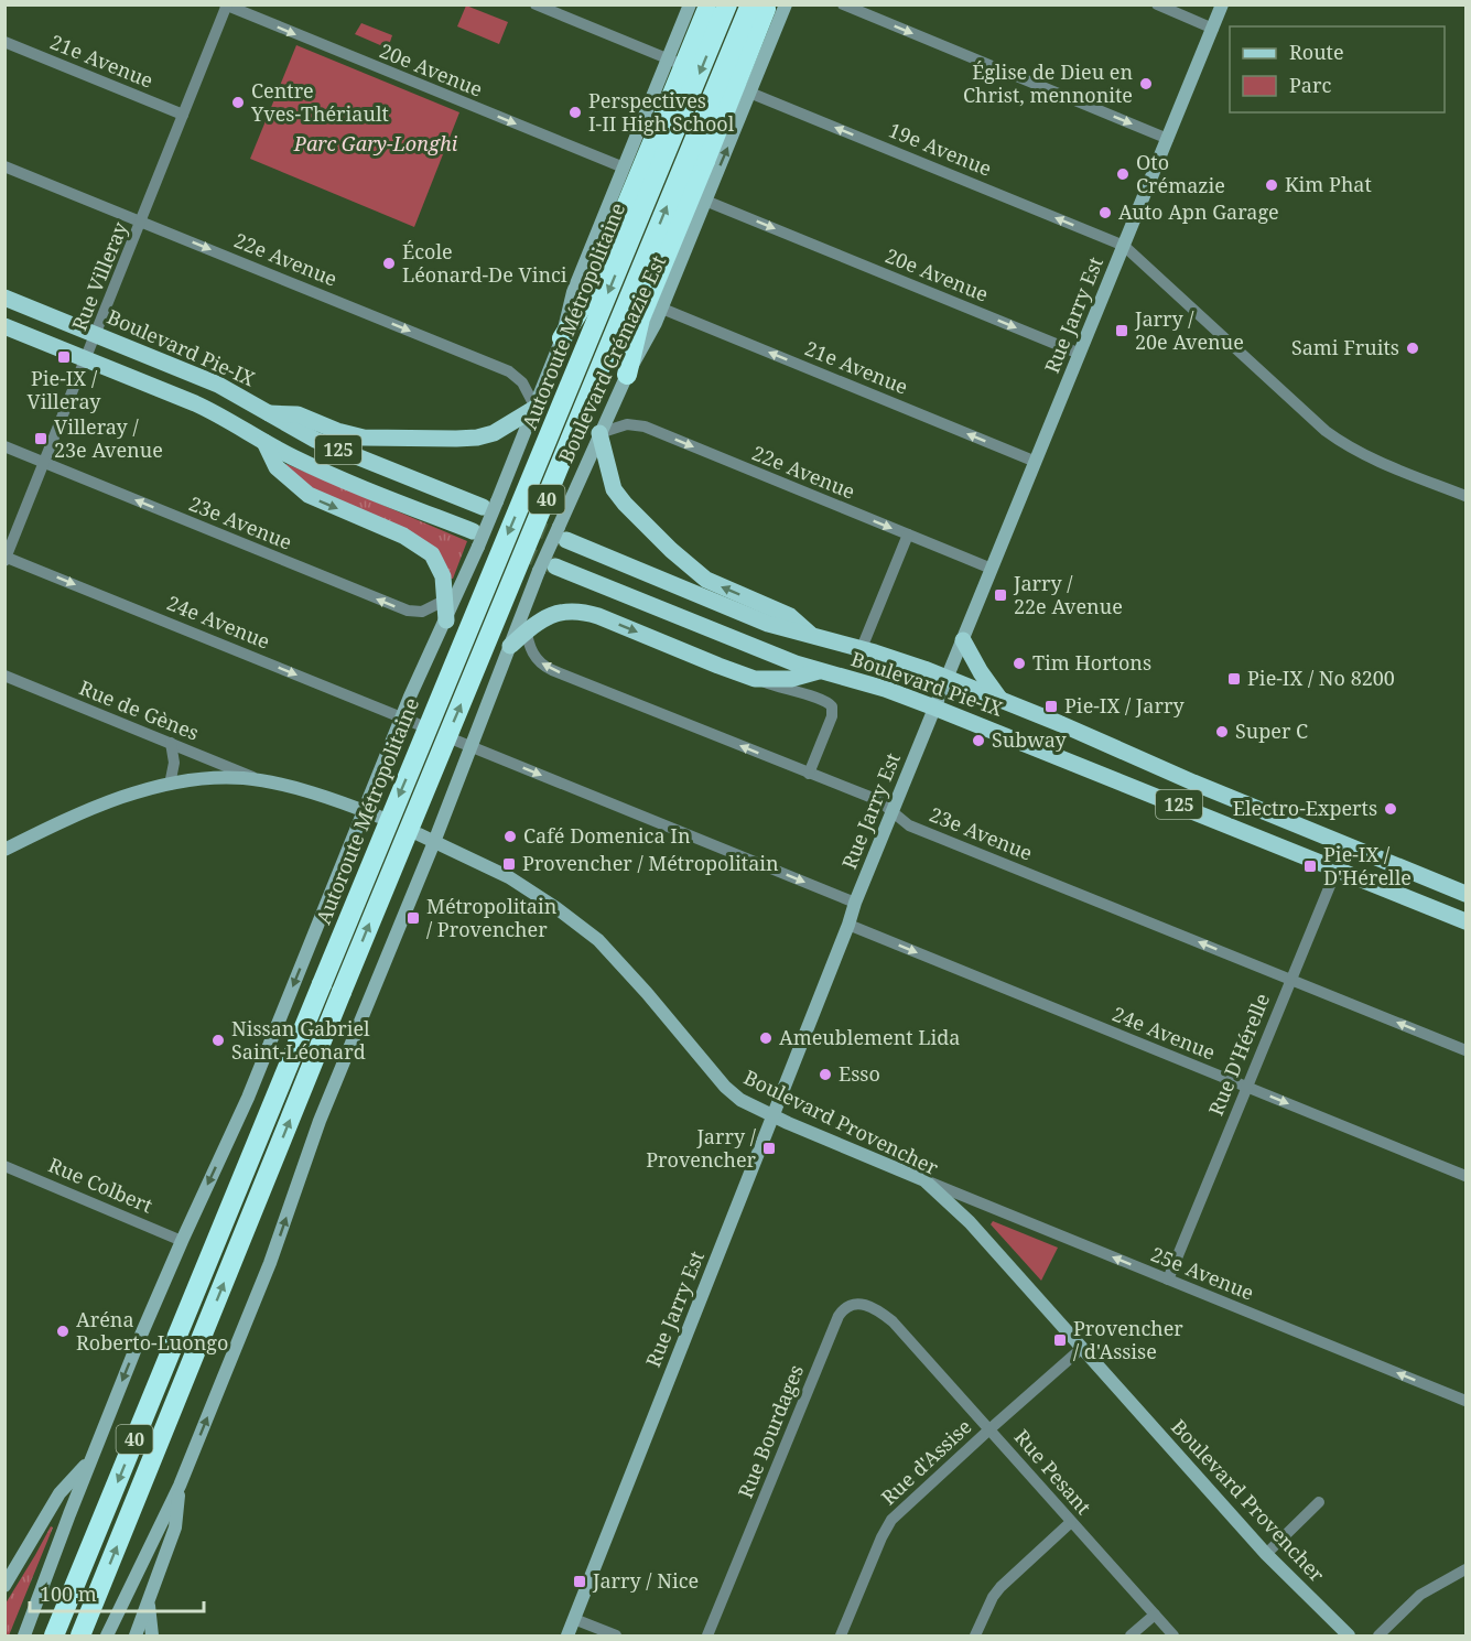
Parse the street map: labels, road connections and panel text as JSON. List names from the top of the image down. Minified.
{"streets":{"highway":["Autoroute Métropolitaine","40"],"main road":["Rue Jarry Est","Boulevard Pie-IX","Boulevard Crémazie Est","125","Boulevard Provencher"],"street":["21e Avenue","20e Avenue","19e Avenue","22e Avenue","Rue Villeray","23e Avenue","24e Avenue","Rue de Gènes","Rue D'Hérelle","Rue Colbert","25e Avenue","Rue Bourdages","Rue d'Assise","Rue Pesant"]},"crossings":[["21e Avenue","Rue Villeray"],["21e Avenue","Rue Jarry Est"],["21e Avenue","Boulevard Crémazie Est"],["20e Avenue","Rue Villeray"],["20e Avenue","Rue Jarry Est"],["20e Avenue","Boulevard Crémazie Est"],["19e Avenue","Rue Jarry Est"],["19e Avenue","Boulevard Crémazie Est"],["22e Avenue","Rue Villeray"],["22e Avenue","Rue Jarry Est"],["22e Avenue","Boulevard Crémazie Est"],["Rue Villeray","Boulevard Pie-IX"],["Rue Villeray","125"],["Rue Villeray","23e Avenue"],["Rue Villeray","24e Avenue"],["Rue Jarry Est","Boulevard Pie-IX"],["Rue Jarry Est","23e Avenue"],["Rue Jarry Est","24e Avenue"],["Rue Jarry Est","Boulevard Provencher"],["Boulevard Pie-IX","Boulevard Crémazie Est"],["Boulevard Pie-IX","Rue D'Hérelle"],["Boulevard Crémazie Est","23e Avenue"],["Boulevard Crémazie Est","Boulevard Provencher"],["23e Avenue","Rue D'Hérelle"],["24e Avenue","Rue D'Hérelle"],["Rue D'Hérelle","25e Avenue"],["Boulevard Provencher","25e Avenue"],["Boulevard Provencher","Rue d'Assise"],["Rue Bourdages","Rue Pesant"],["Rue d'Assise","Rue Pesant"]],"one_way":["21e Avenue","20e Avenue","19e Avenue","22e Avenue","23e Avenue","24e Avenue","25e Avenue"],"parks":["Parc Gary-Longhi"],"places":{"other":["Église de Dieu en Christ, mennonite","Centre Yves-Thériault","Perspectives I-II High School","Oto Crémazie","Kim Phat","Auto Apn Garage","École Léonard-De Vinci","Sami Fruits","Tim Hortons","Super C","Subway","Electro-Experts","Café Domenica In","Ameublement Lida","Nissan Gabriel Saint-Léonard","Esso","Aréna Roberto-Luongo"],"transit":["Jarry / 20e Avenue","Pie-IX / Villeray","Villeray / 23e Avenue","Jarry / 22e Avenue","Pie-IX / No 8200","Pie-IX / Jarry","Provencher / Métropolitain","Pie-IX / D'Hérelle","Métropolitain / Provencher","Jarry / Provencher","Provencher / d'Assise","Jarry / Nice"]},"legend":["Route","Parc"],"scale_bar":"100 m"}
